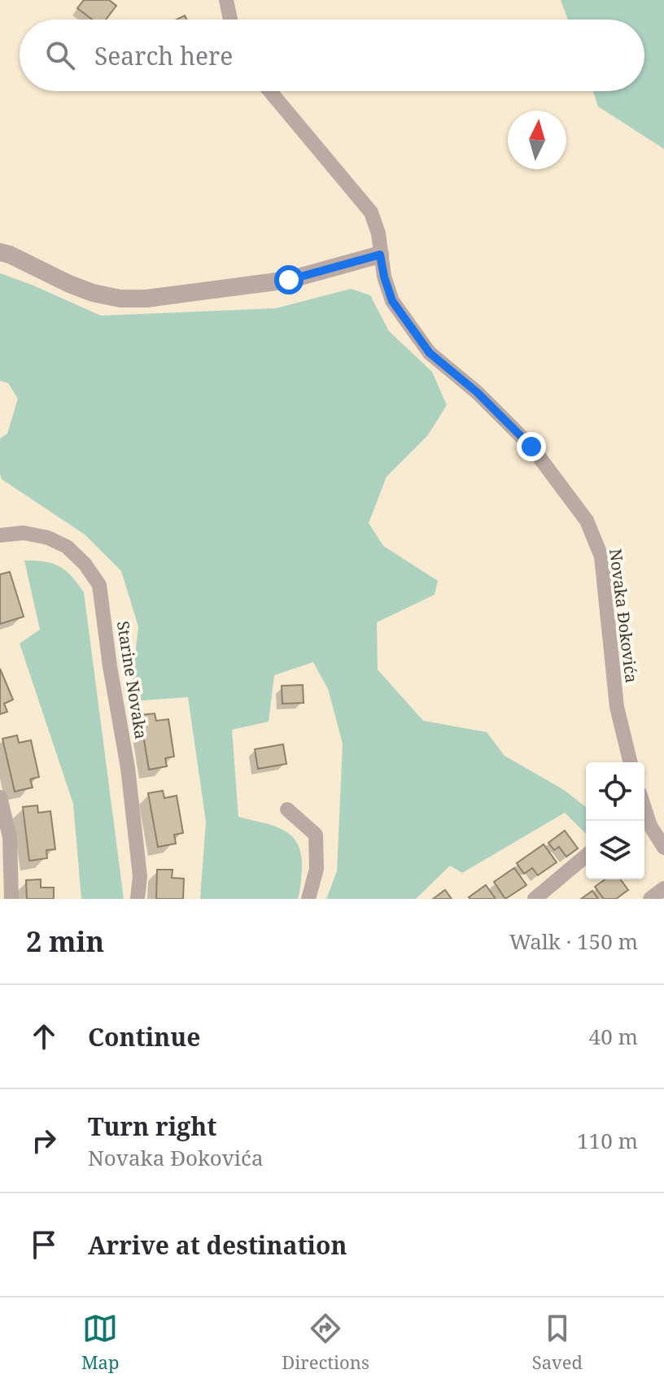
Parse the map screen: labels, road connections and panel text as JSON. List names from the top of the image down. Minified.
{"streets":{"street":["Novaka Ðokovića","Starine Novaka"]},"north":"top","page":{"search":"Search here","heading":["2 min","Walk · 150 m"],"list":[["Continue","40 m"],["Turn right","Novaka Ðokovića","110 m"],"Arrive at destination"],"nav":["Map","Directions","Saved"]}}
